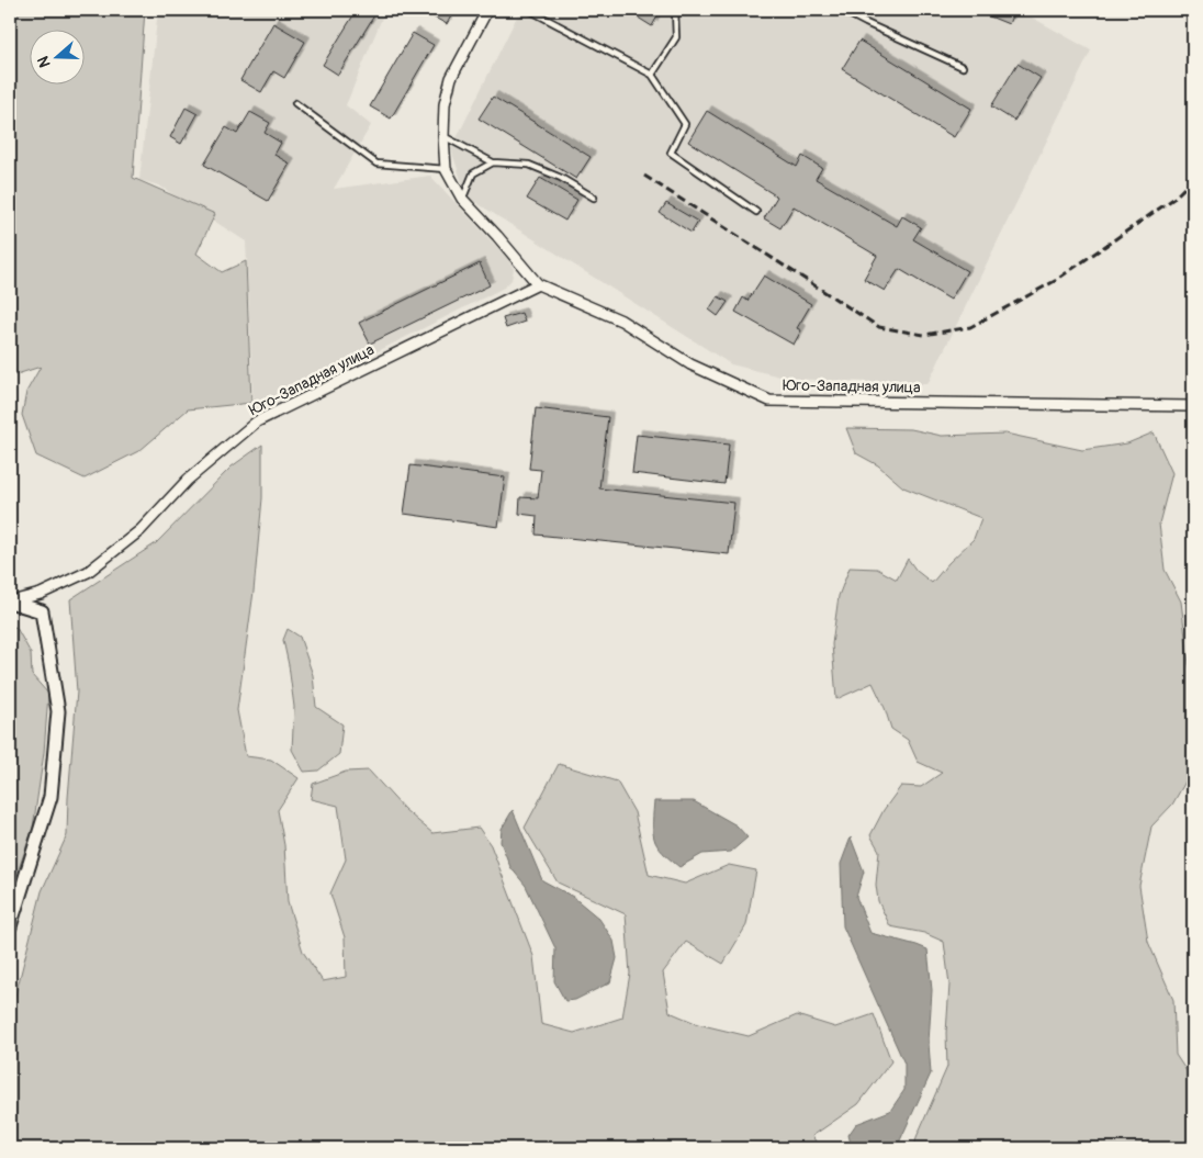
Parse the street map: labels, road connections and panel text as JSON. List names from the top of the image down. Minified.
{"streets":{"street":["Юго-Западная улица"]},"north":"left"}
